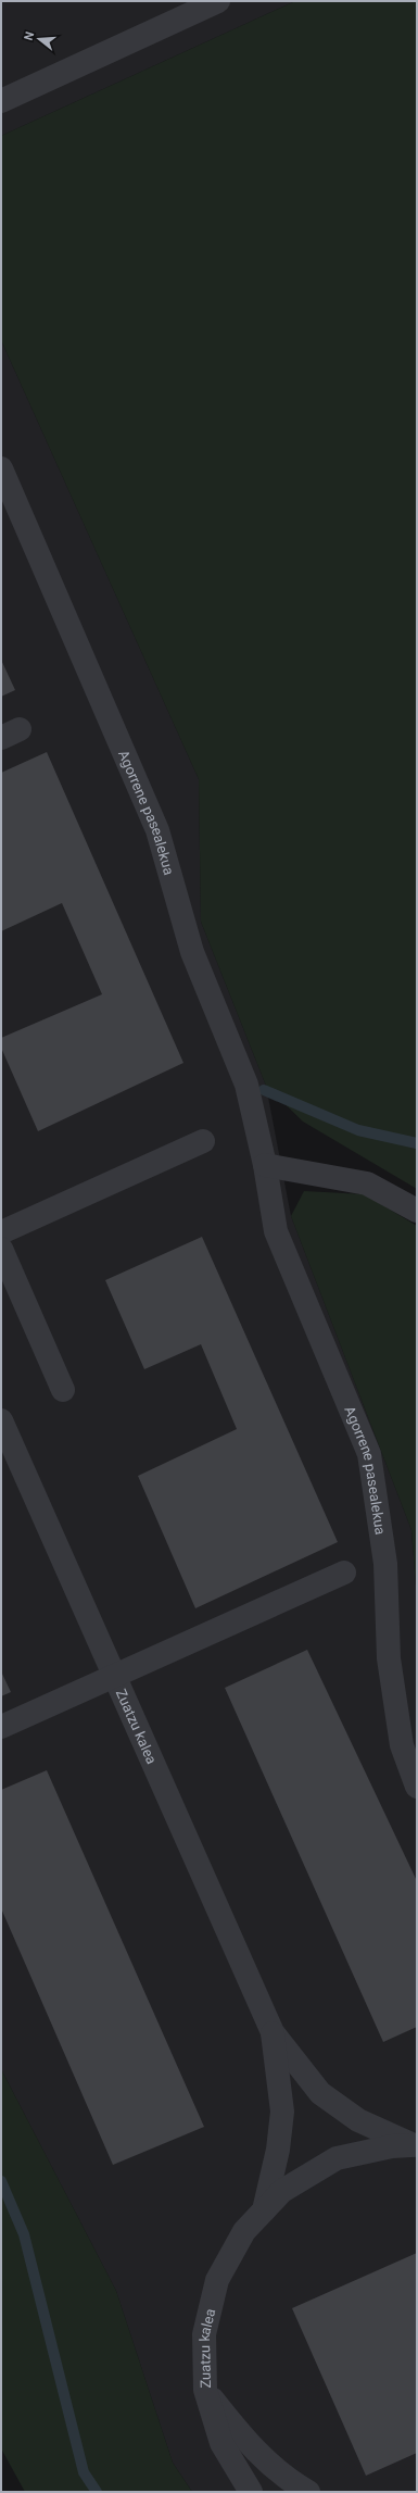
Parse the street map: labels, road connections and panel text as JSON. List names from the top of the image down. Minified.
{"streets":{"street":["Agorrene pasealekua","Zuatzu kalea"]},"north":"left"}
